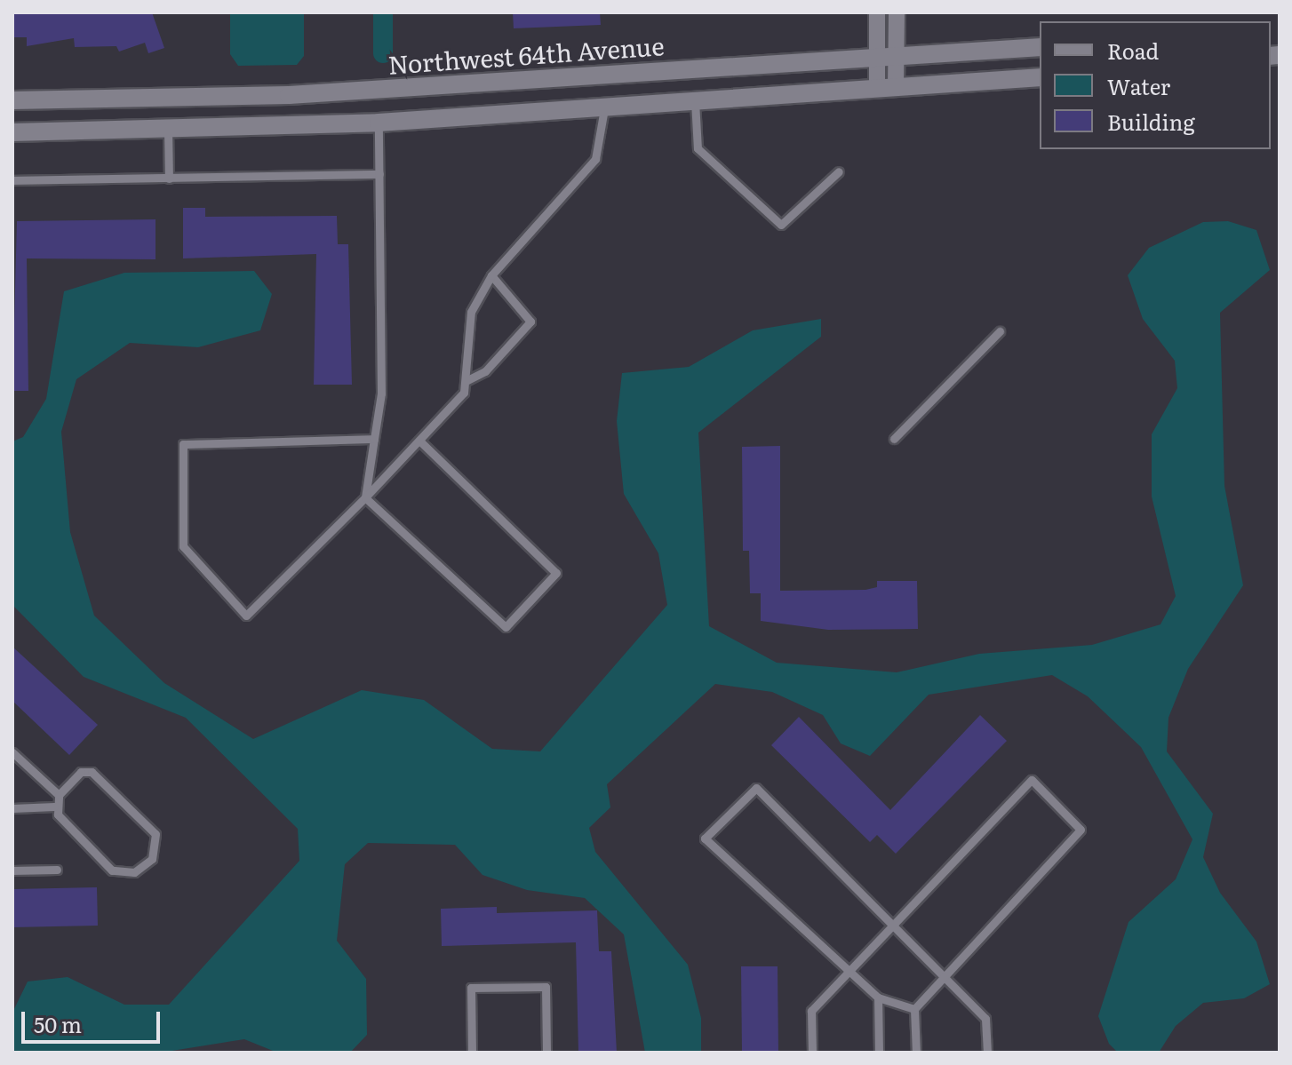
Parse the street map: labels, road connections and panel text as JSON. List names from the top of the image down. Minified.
{"streets":{"street":["Northwest 64th Avenue"]},"legend":["Road","Water","Building"],"scale_bar":"50 m"}
